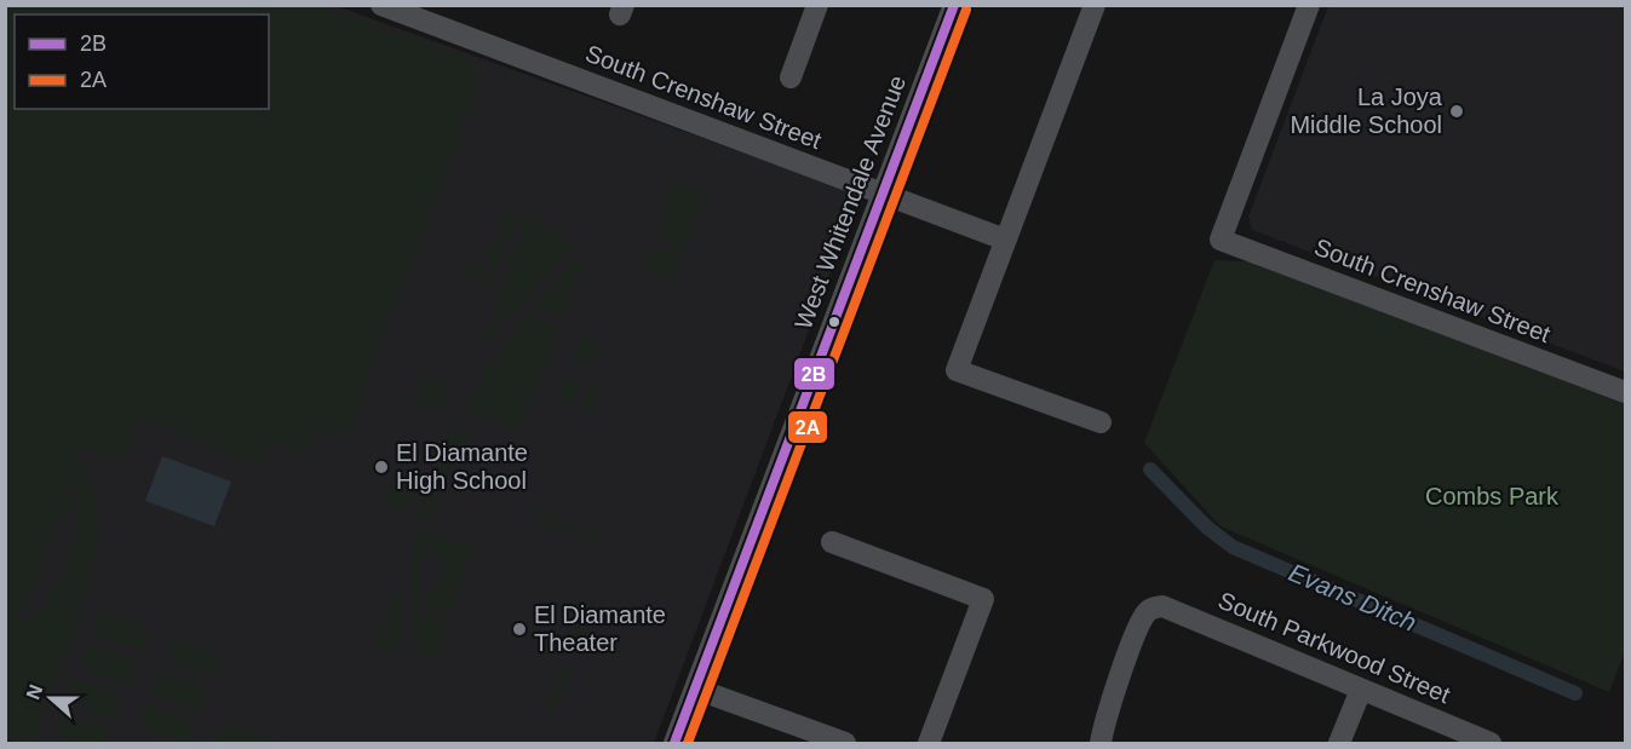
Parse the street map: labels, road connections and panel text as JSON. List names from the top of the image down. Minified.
{"streets":{"street":["South Crenshaw Street","West Whitendale Avenue","South Parkwood Street"]},"crossings":[["South Crenshaw Street","West Whitendale Avenue"]],"water":["Evans Ditch"],"parks":["Combs Park"],"places":["La Joya Middle School","El Diamante High School","El Diamante Theater"],"lines":["transit line 2B","transit line 2A"],"legend":["2B","2A"],"north":"left"}
